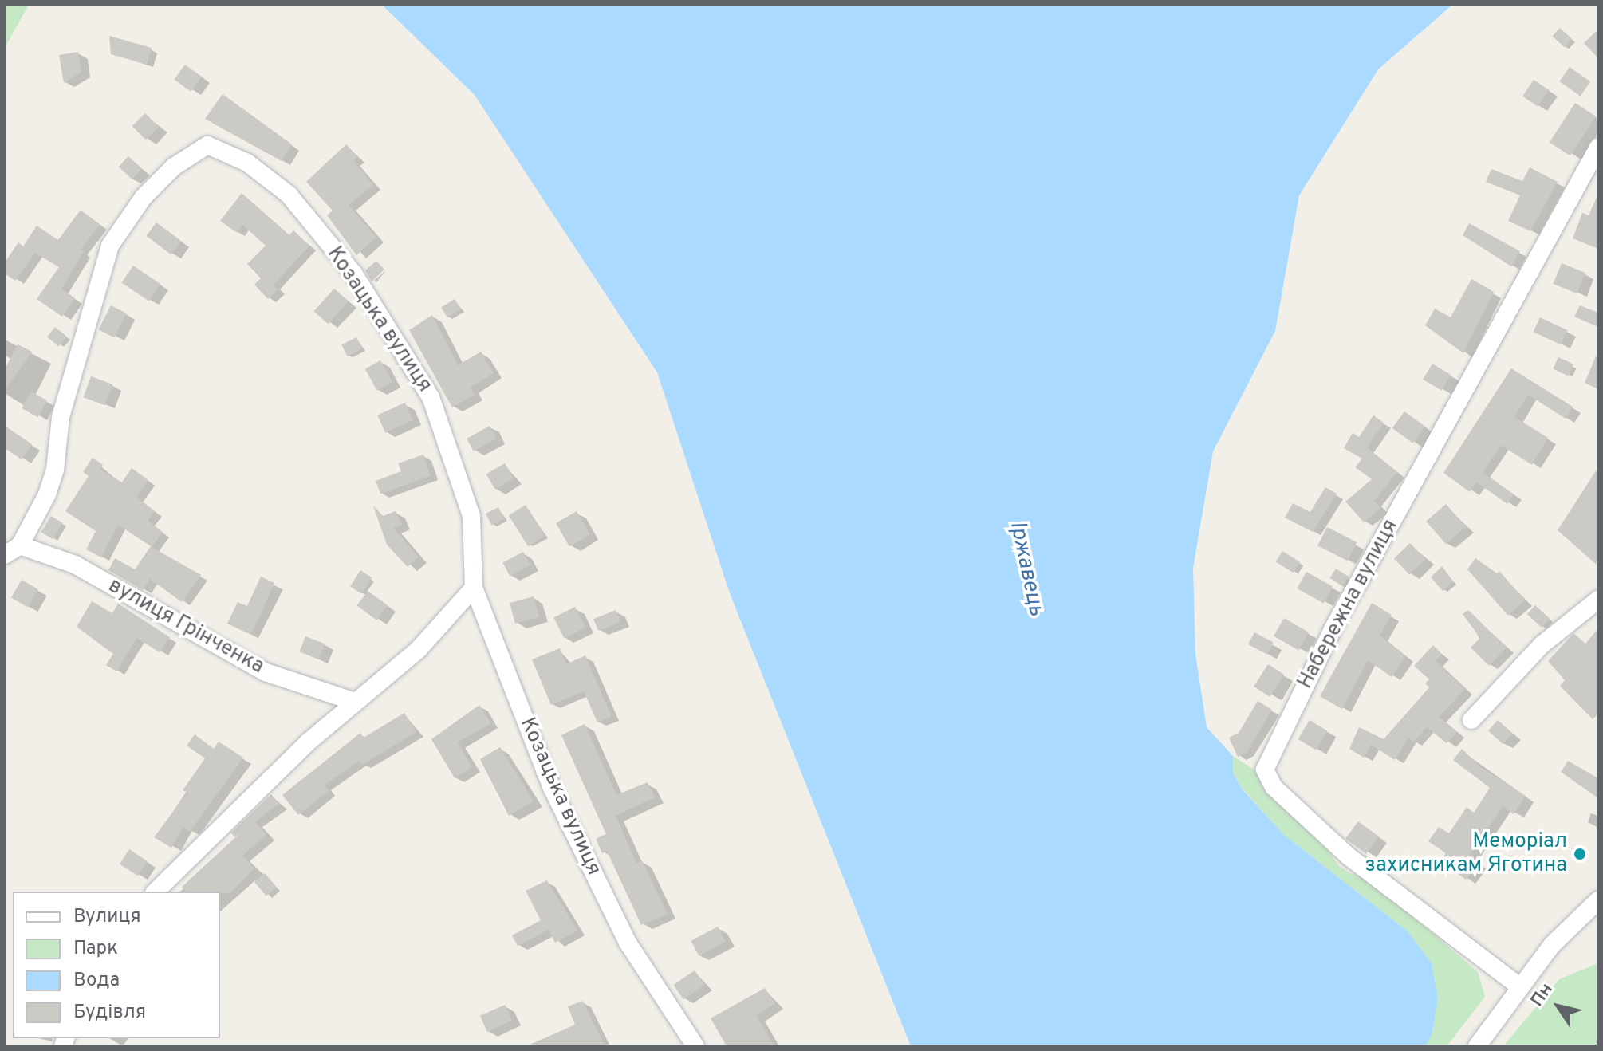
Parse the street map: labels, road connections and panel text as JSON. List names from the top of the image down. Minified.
{"streets":{"street":["Козацька вулиця","Набережна вулиця","вулиця Грінченка"]},"crossings":[["Козацька вулиця","вулиця Грінченка"]],"water":["Іржавець"],"places":["Меморіал захисникам Яготина"],"legend":["Вулиця","Парк","Вода","Будівля"],"north":"top left"}
